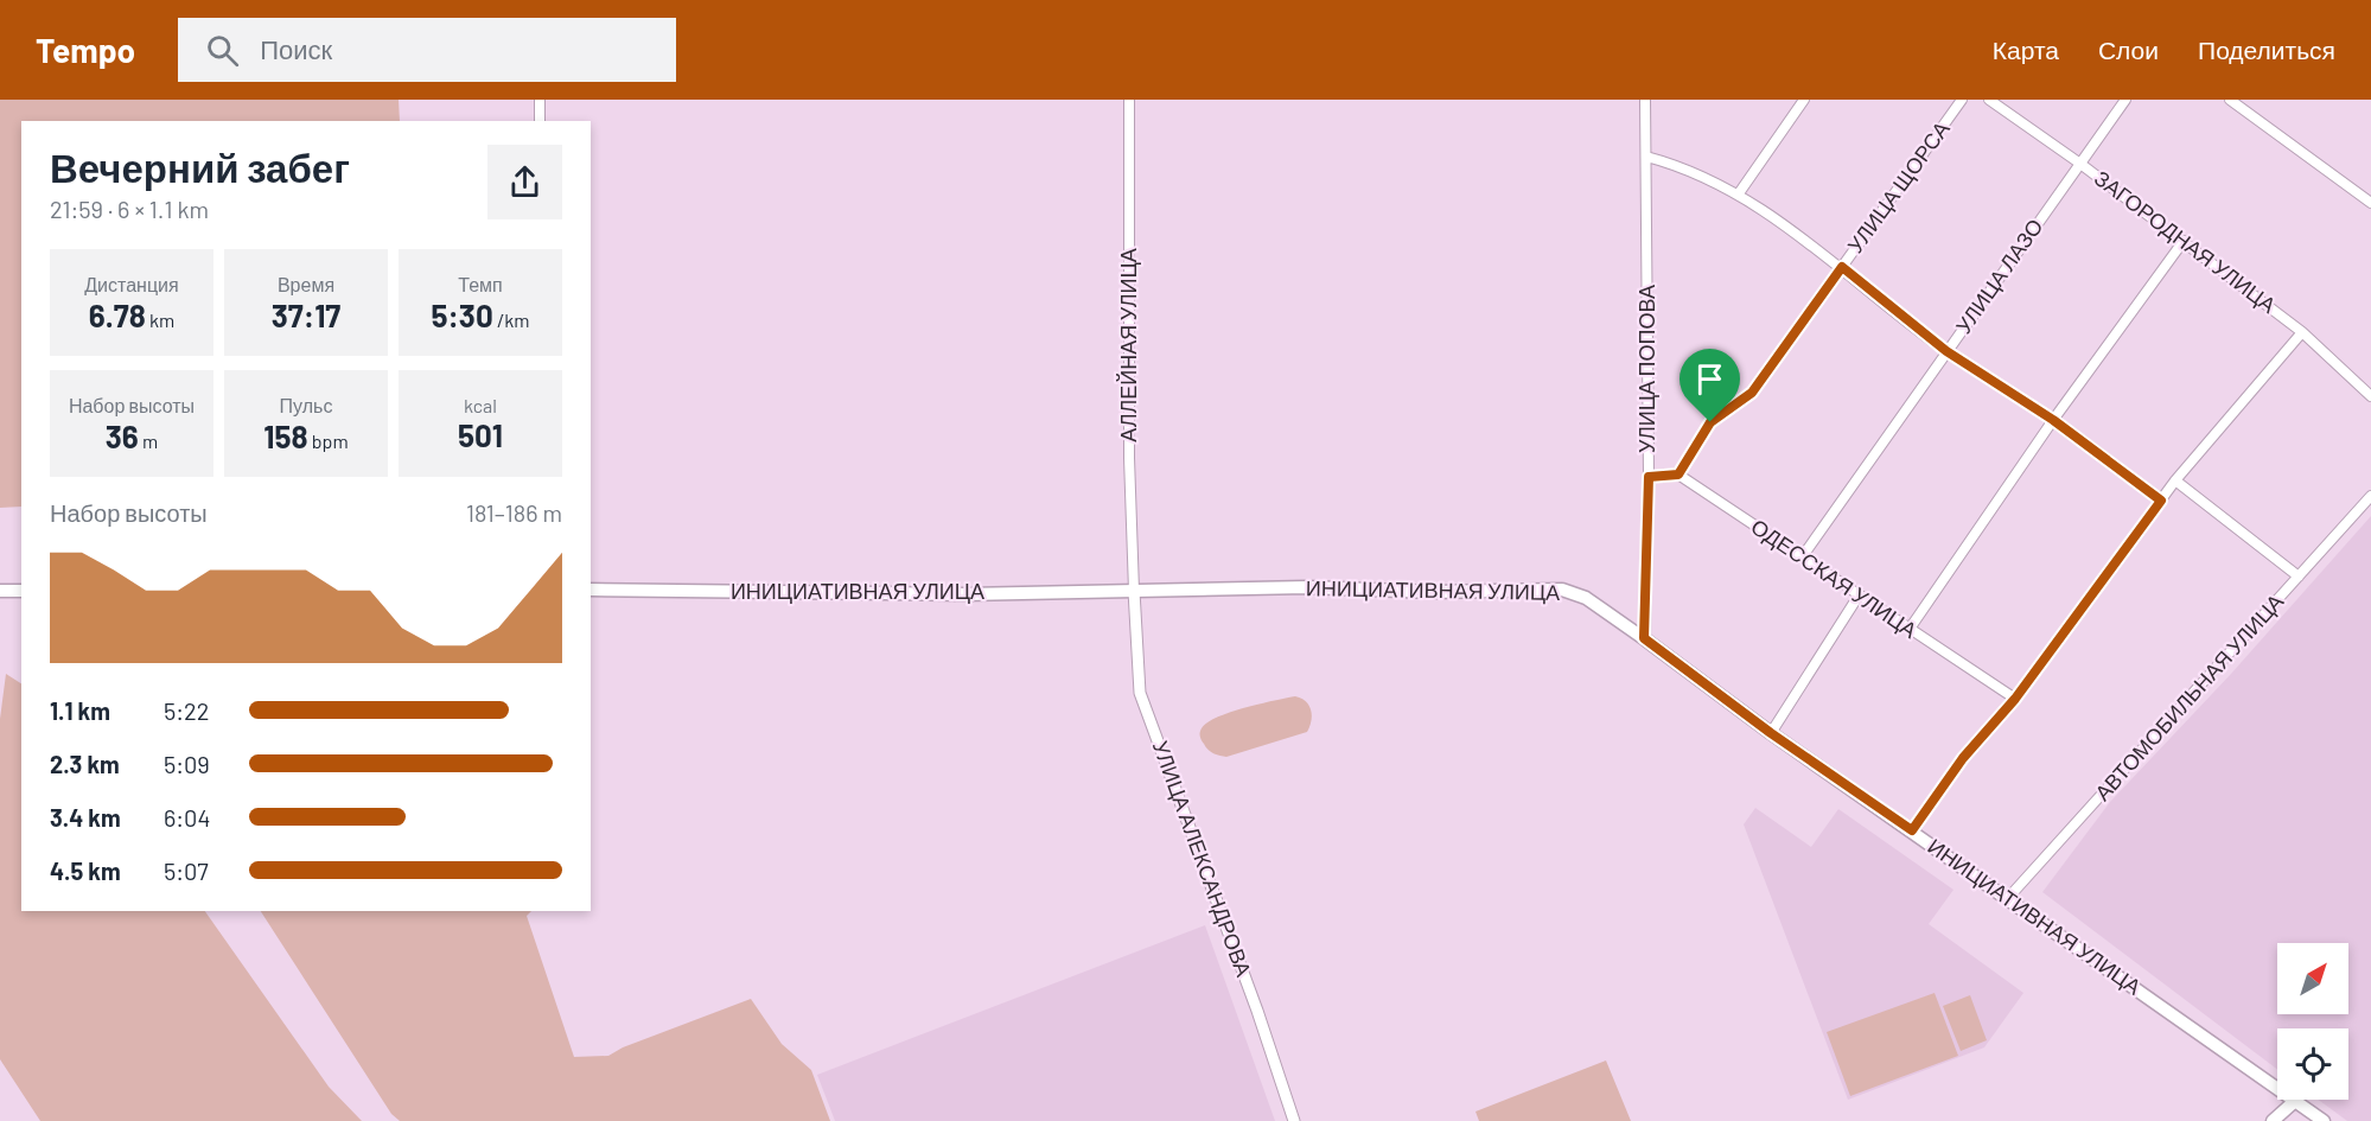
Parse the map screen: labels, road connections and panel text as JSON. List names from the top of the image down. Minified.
{"streets":{"main road":["ИНИЦИАТИВНАЯ УЛИЦА"],"street":["УЛИЦА ЩОРСА","ЗАГОРОДНАЯ УЛИЦА","УЛИЦА ЛАЗО","АЛЛЕЙНАЯ УЛИЦА","УЛИЦА ПОПОВА","ОДЕССКАЯ УЛИЦА","АВТОМОБИЛЬНАЯ УЛИЦА","УЛИЦА АЛЕКСАНДРОВА"]},"crossings":[["УЛИЦА ЩОРСА","ОДЕССКАЯ УЛИЦА"],["ЗАГОРОДНАЯ УЛИЦА","УЛИЦА ЛАЗО"],["УЛИЦА ЛАЗО","ОДЕССКАЯ УЛИЦА"],["АЛЛЕЙНАЯ УЛИЦА","ИНИЦИАТИВНАЯ УЛИЦА"],["АЛЛЕЙНАЯ УЛИЦА","УЛИЦА АЛЕКСАНДРОВА"],["УЛИЦА ПОПОВА","ИНИЦИАТИВНАЯ УЛИЦА"],["ИНИЦИАТИВНАЯ УЛИЦА","АВТОМОБИЛЬНАЯ УЛИЦА"],["ИНИЦИАТИВНАЯ УЛИЦА","УЛИЦА АЛЕКСАНДРОВА"]],"north":"top right","page":{"header":"Tempo","search":"Поиск","nav":["Карта","Слои","Поделиться"],"heading":["Вечерний забег","21:59 · 6 × 1.1 km"],"stats":[["Дистанция","6.78 km"],["Время","37:17"],["Темп","5:30 /km"],["Набор высоты","36 m"],["Пульс","158 bpm"],["kcal","501"]],"chart":["Набор высоты","181–186 m"],"list":[{"name":"1.1 km","note":"5:22"},{"name":"2.3 km","note":"5:09"},{"name":"3.4 km","note":"6:04"},{"name":"4.5 km","note":"5:07"}]}}
